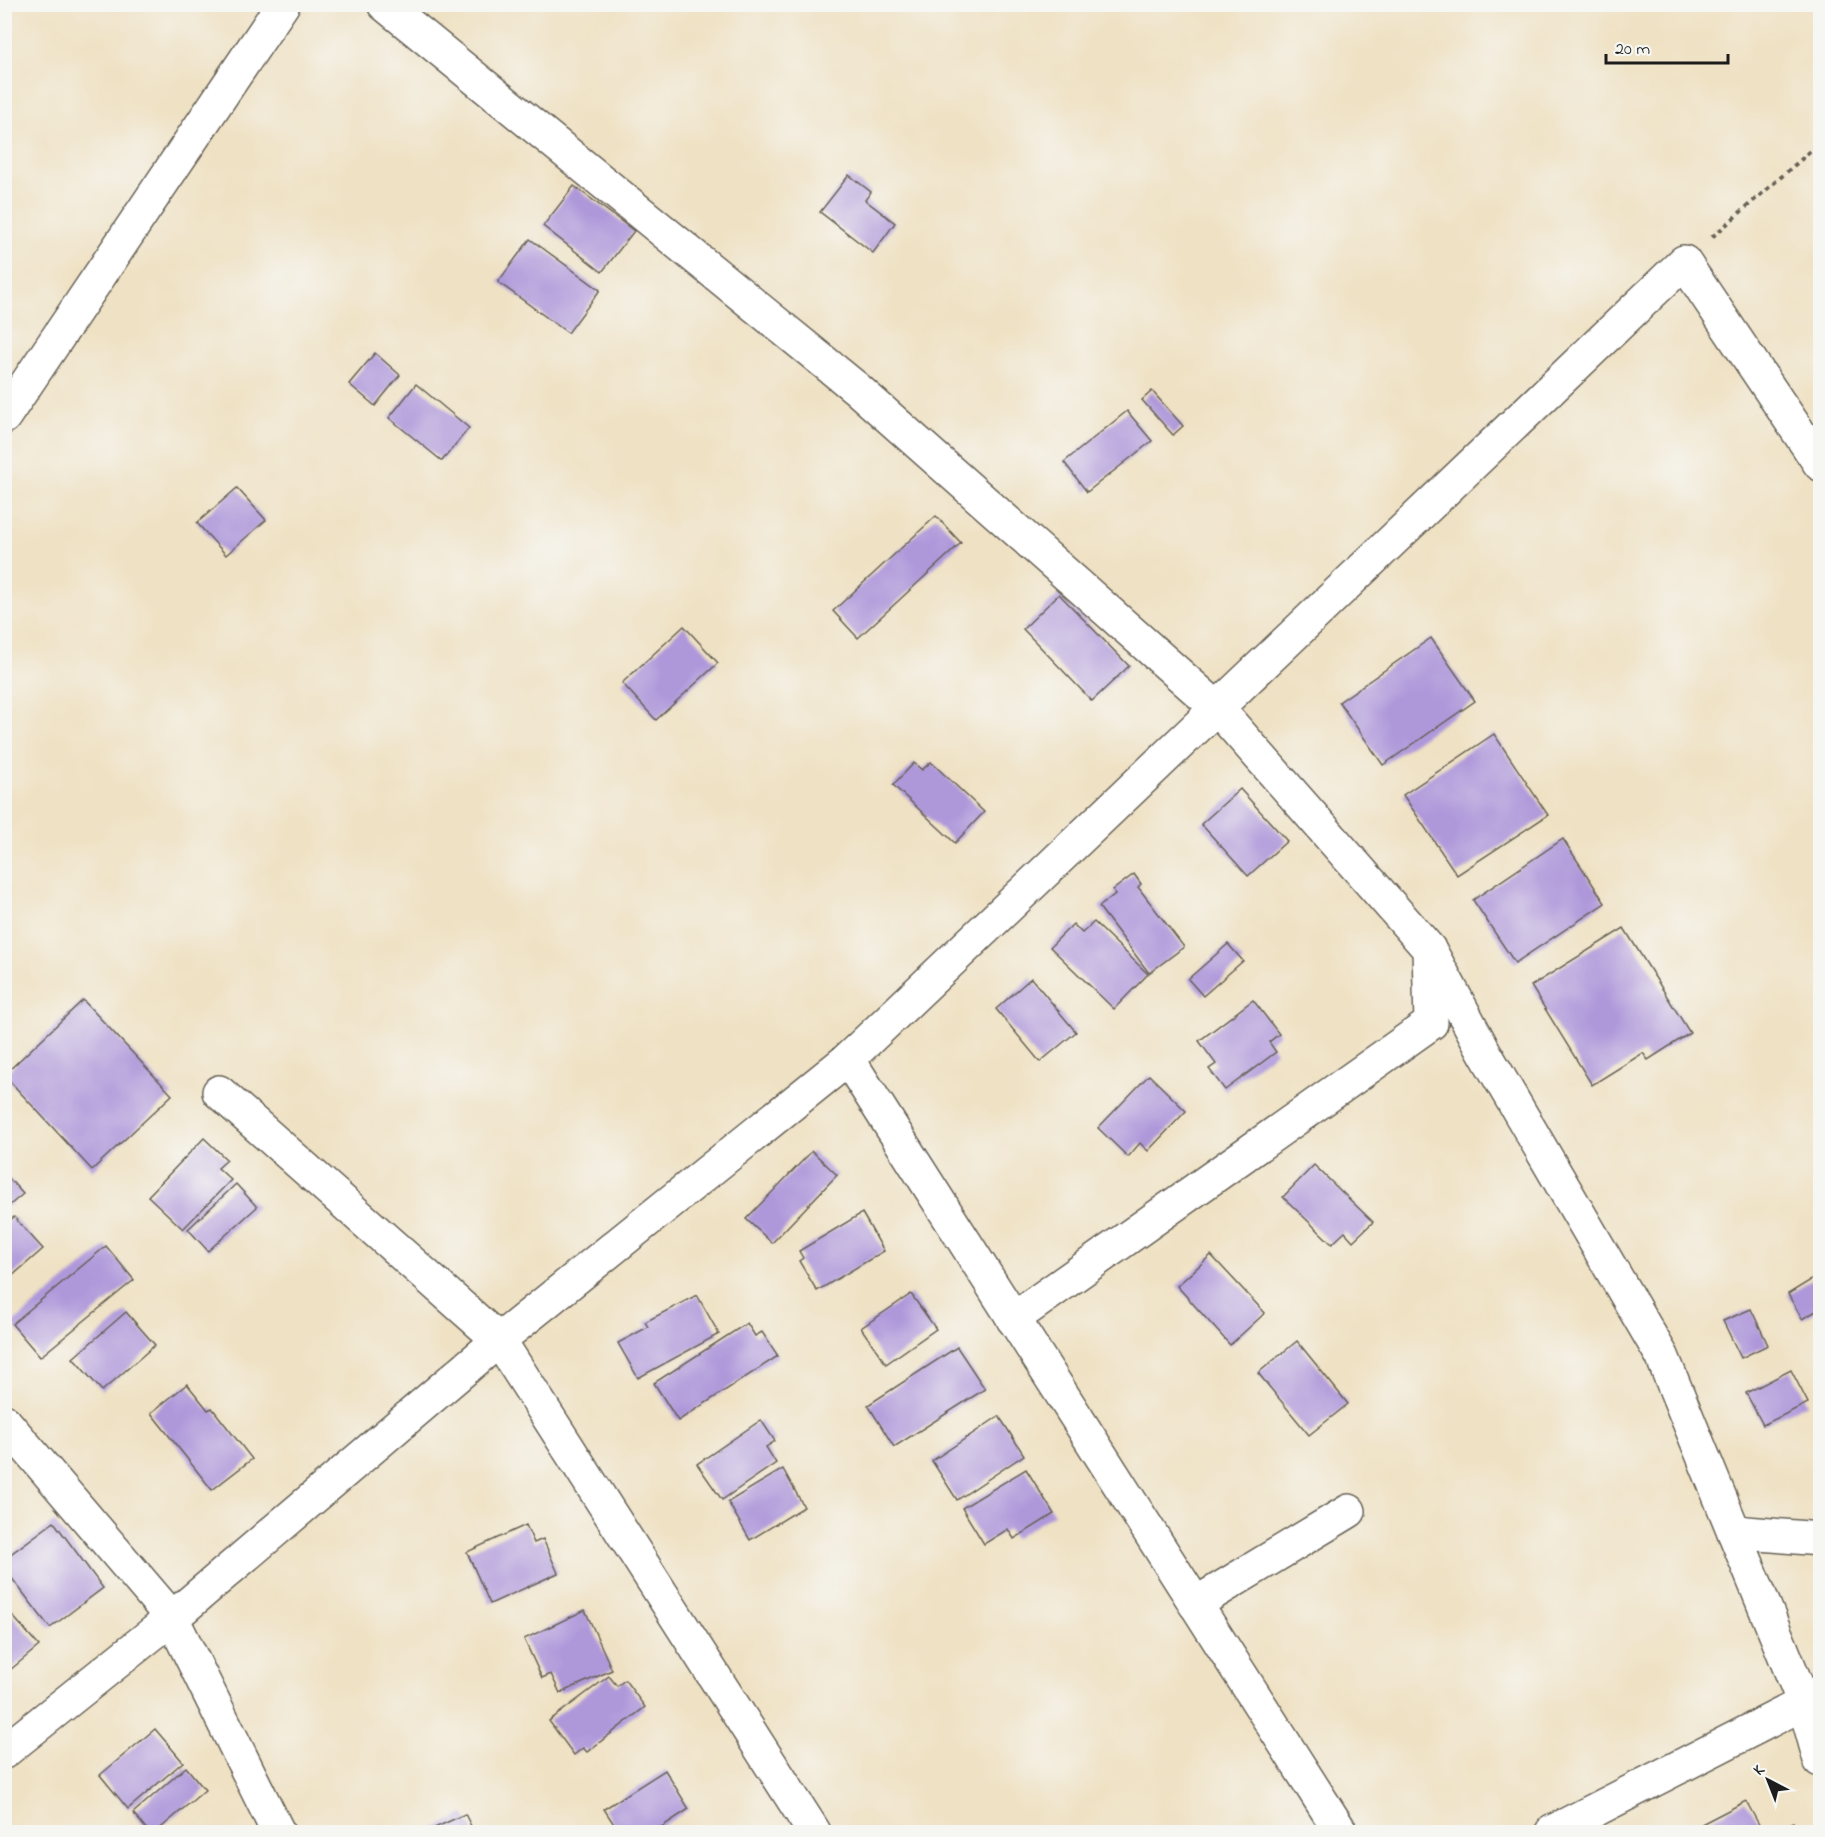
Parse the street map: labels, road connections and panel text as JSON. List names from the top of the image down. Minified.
{"scale_bar":"20 m","north":"top left"}
